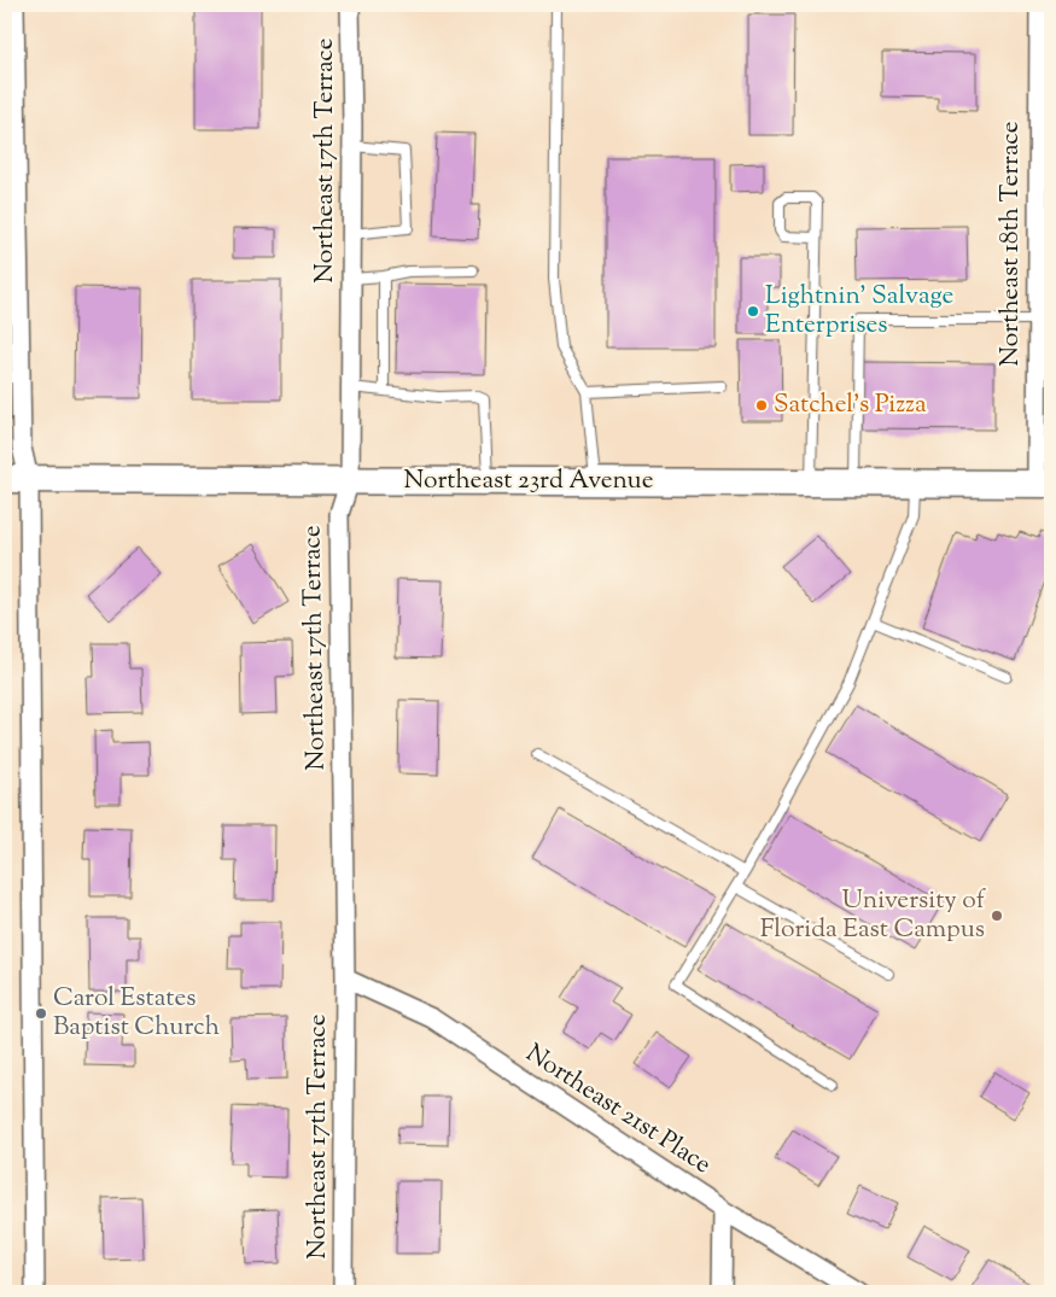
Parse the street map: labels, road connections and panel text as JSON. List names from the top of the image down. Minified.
{"streets":{"main road":["Northeast 23rd Avenue"],"street":["Northeast 17th Terrace","Northeast 18th Terrace","Northeast 21st Place"]},"crossings":[["Northeast 17th Terrace","Northeast 23rd Avenue"],["Northeast 17th Terrace","Northeast 21st Place"],["Northeast 18th Terrace","Northeast 23rd Avenue"]],"places":["Lightnin' Salvage Enterprises","Satchel's Pizza","University of Florida East Campus","Carol Estates Baptist Church"]}
